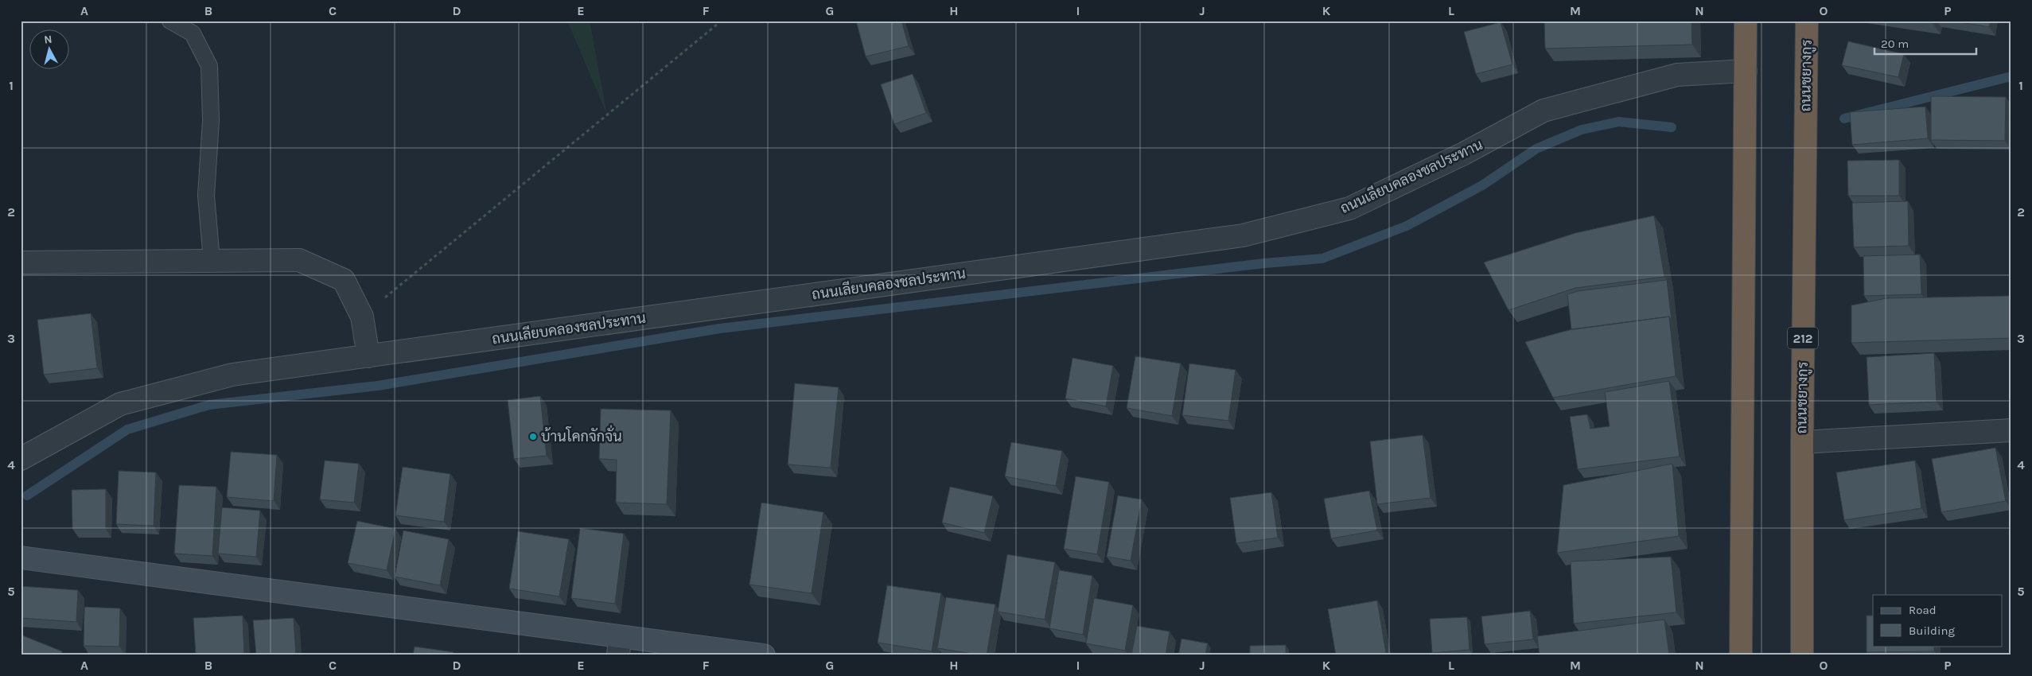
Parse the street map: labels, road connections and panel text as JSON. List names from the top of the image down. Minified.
{"streets":{"highway":["ถนนชยางกูร","212"],"street":["ถนนเลียบคลองชลประทาน"]},"places":["บ้านโคกจักจั่น"],"legend":["Road","Building"],"scale_bar":"20 m","north":"top","grid":{"columns":["A","B","C","D","E","F","G","H","I","J","K","L","M","N","O","P"],"rows":["1","2","3","4","5"]}}
